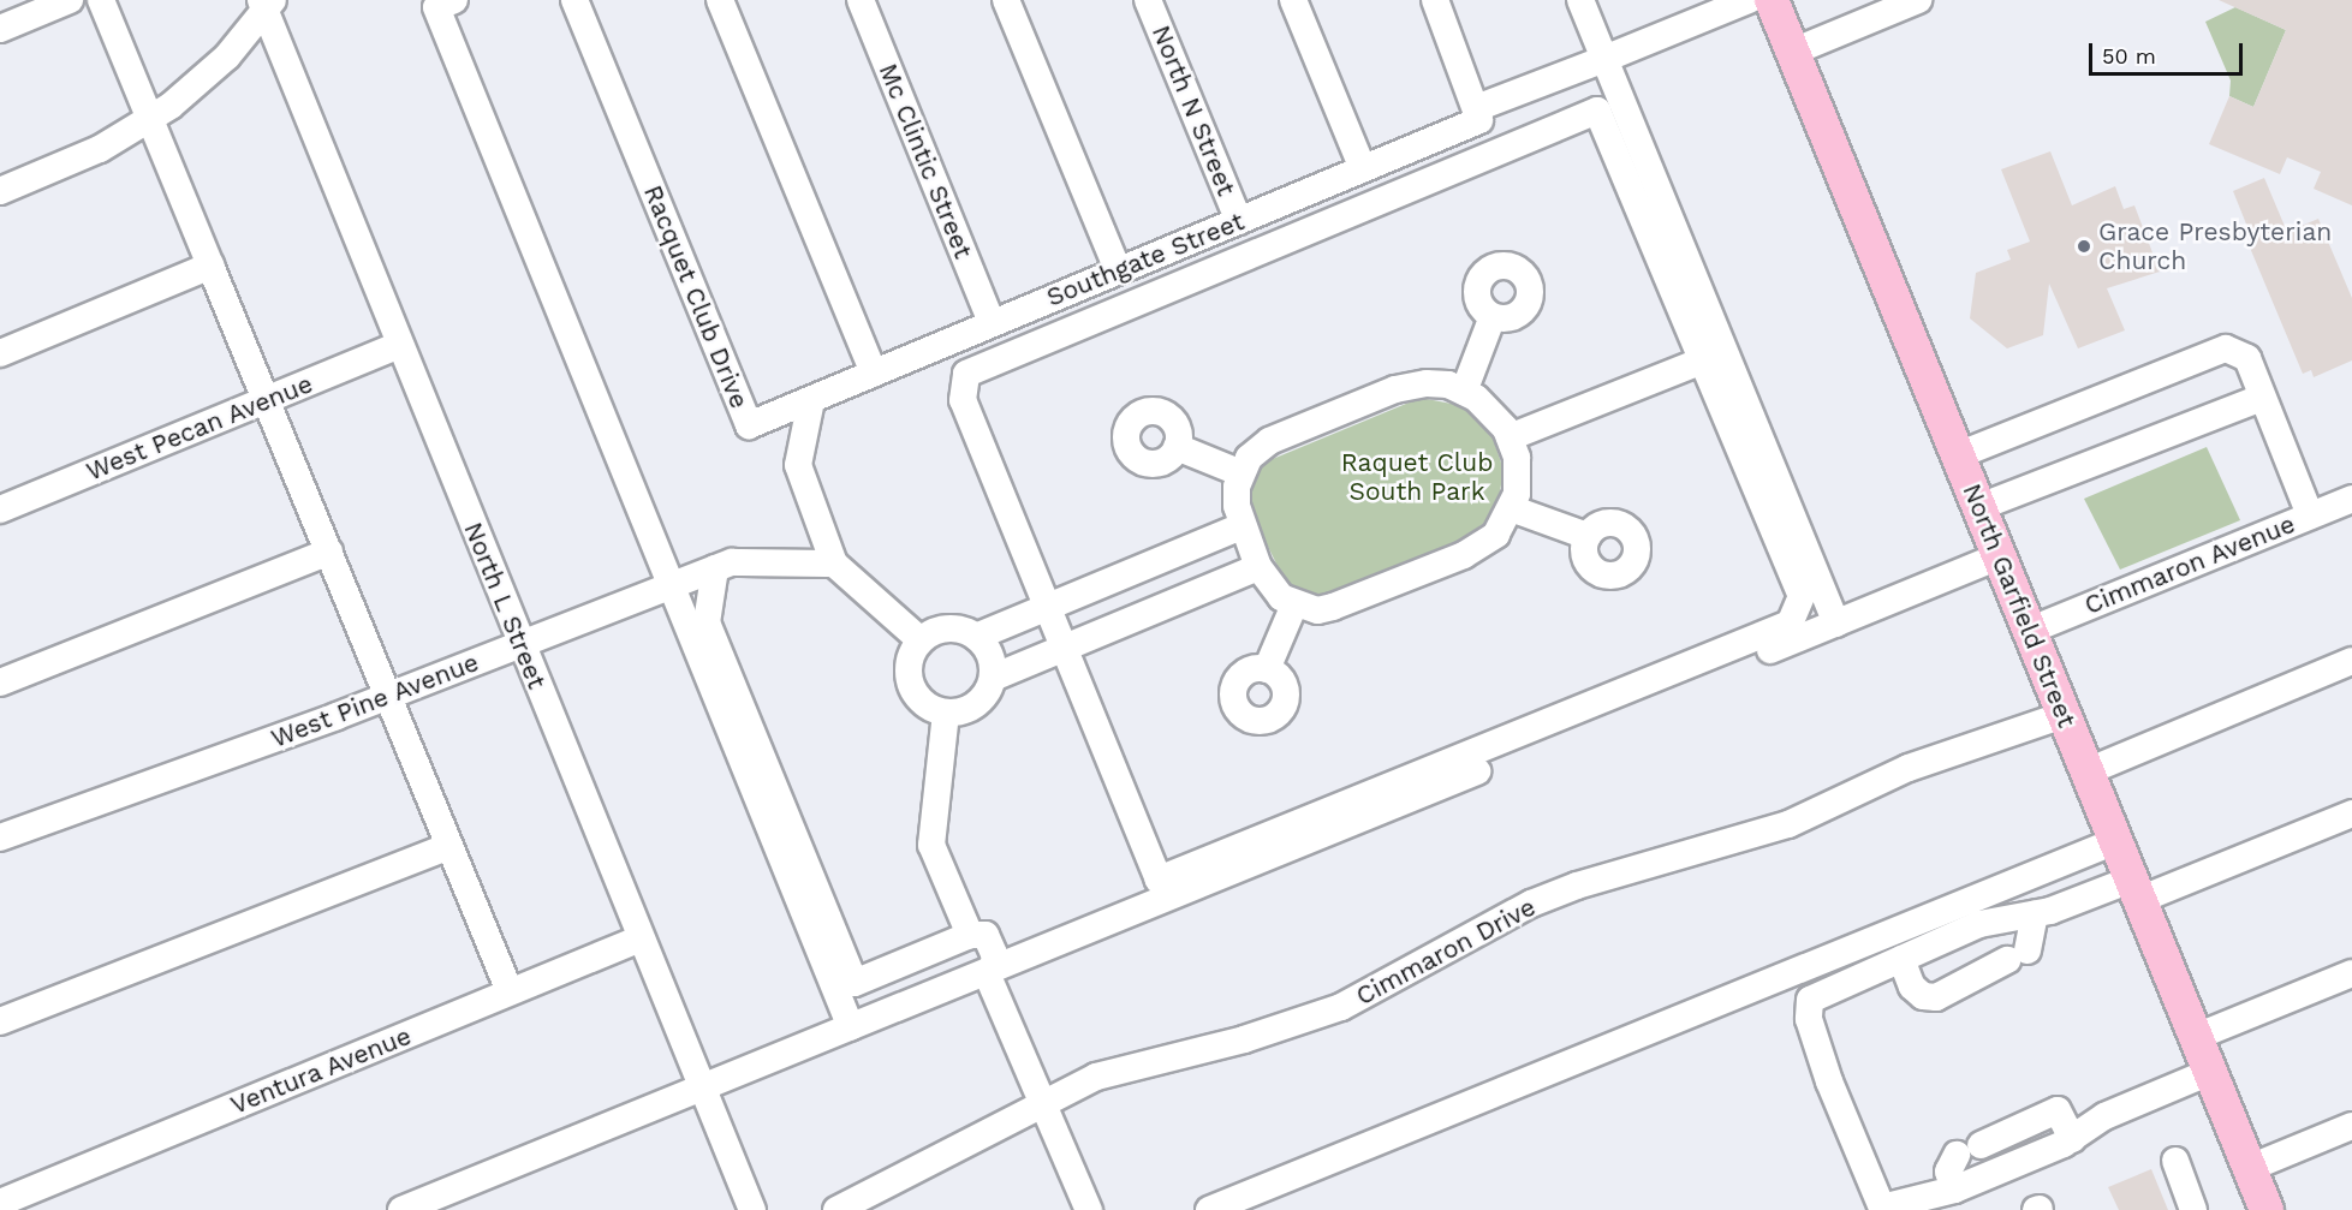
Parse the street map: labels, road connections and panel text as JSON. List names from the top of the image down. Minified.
{"streets":{"main road":["North Garfield Street"],"street":["North N Street","Mc Clintic Street","Southgate Street","Racquet Club Drive","West Pecan Avenue","Cimmaron Avenue","North L Street","West Pine Avenue","Cimmaron Drive","Ventura Avenue"]},"crossings":[["North N Street","Southgate Street"],["Mc Clintic Street","Southgate Street"],["Southgate Street","Racquet Club Drive"],["West Pecan Avenue","North L Street"],["Cimmaron Avenue","North Garfield Street"],["North L Street","West Pine Avenue"],["North L Street","Ventura Avenue"],["North Garfield Street","Cimmaron Drive"]],"parks":["Raquet Club South Park"],"places":["Grace Presbyterian Church"],"scale_bar":"50 m"}
